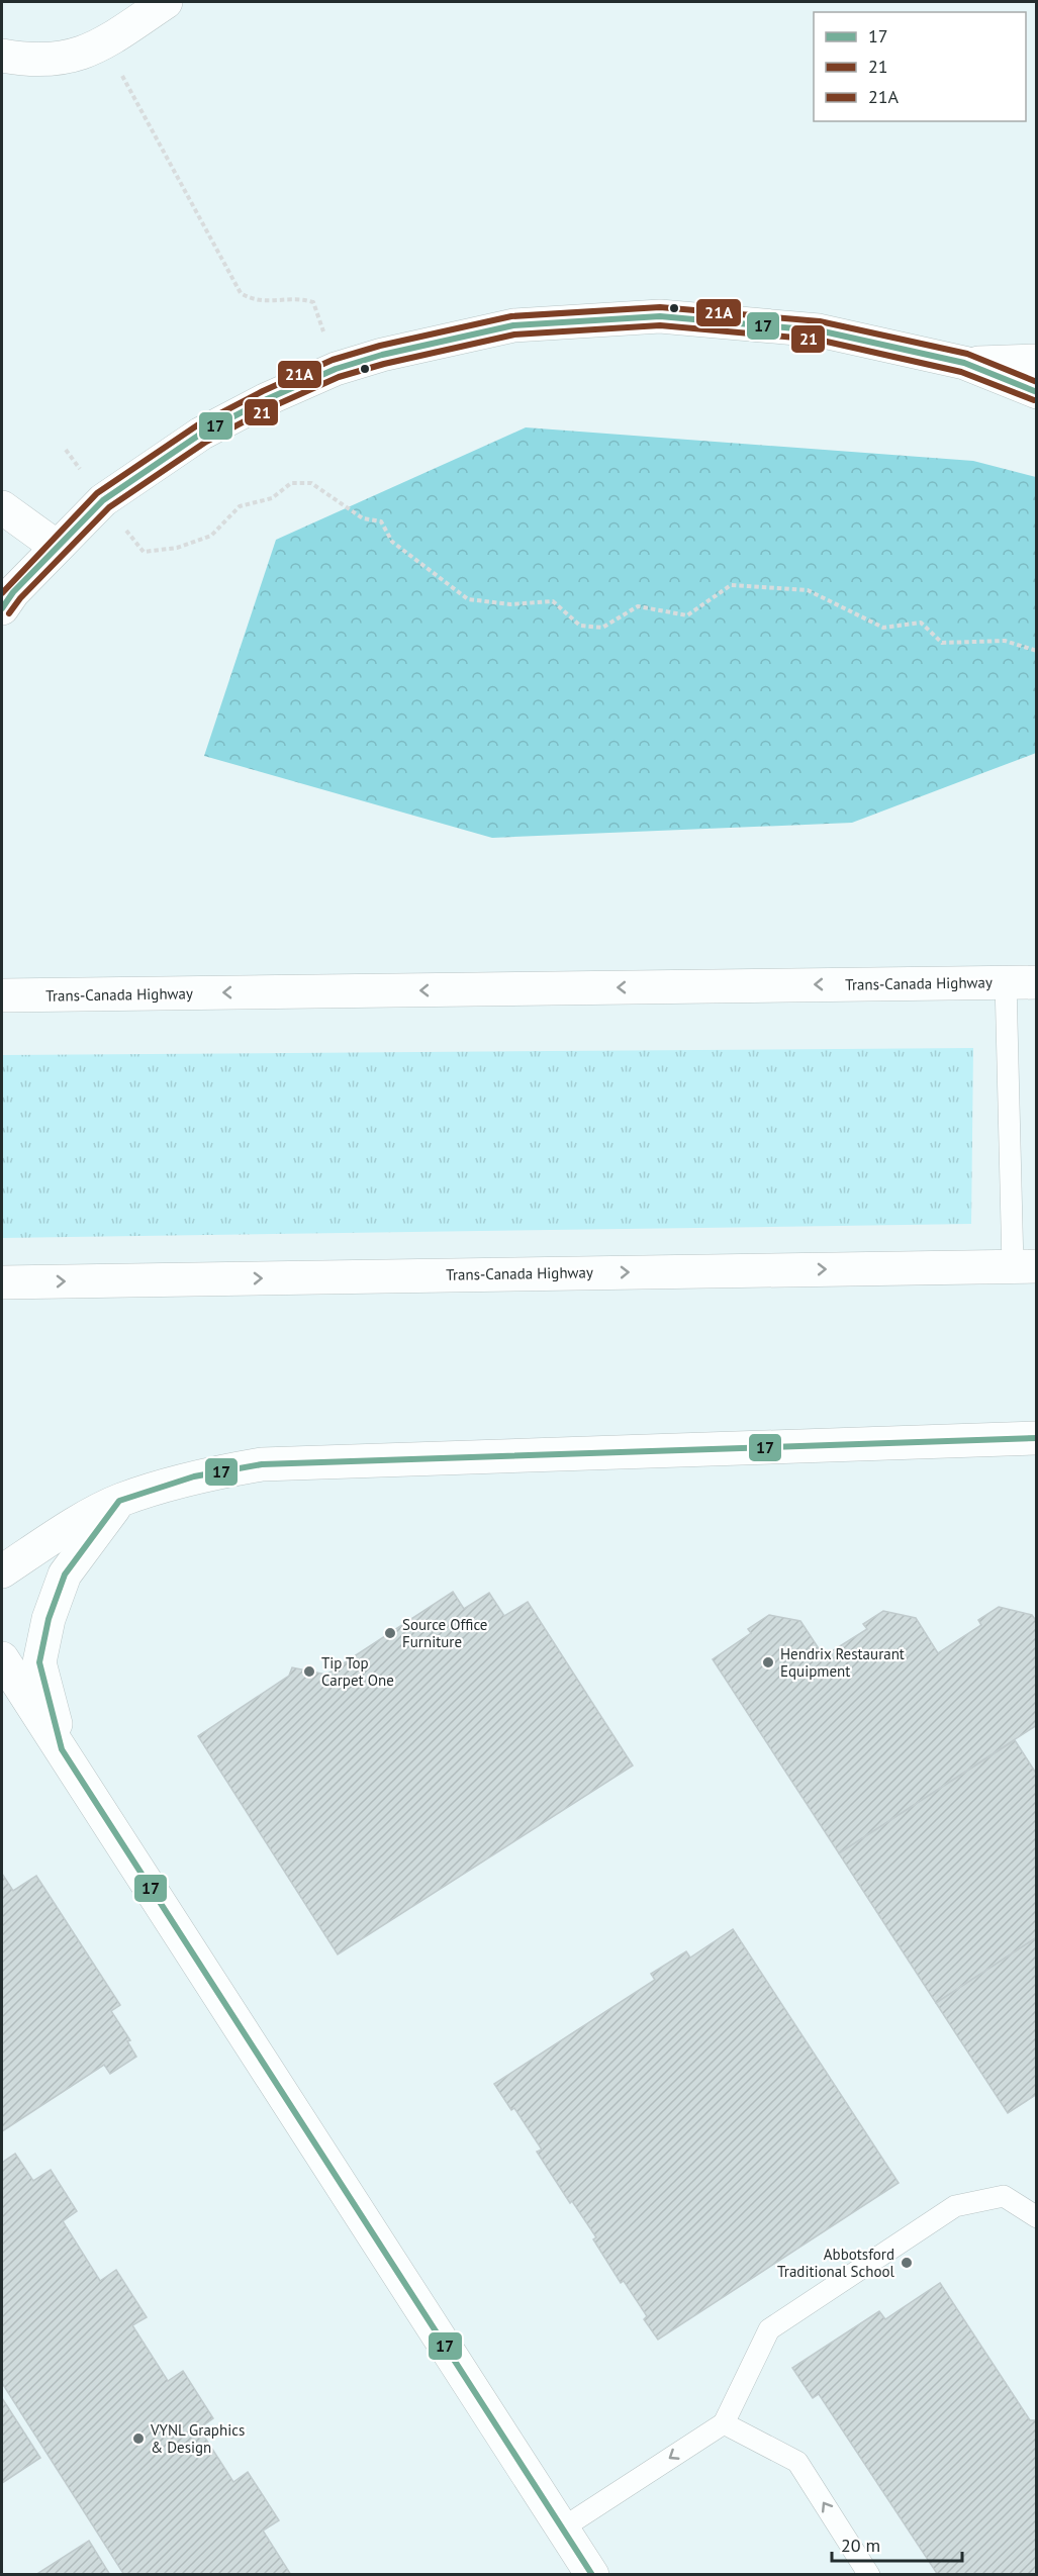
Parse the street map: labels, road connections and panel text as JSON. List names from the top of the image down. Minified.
{"streets":{"main road":["Trans-Canada Highway"]},"places":["Source Office Furniture","Hendrix Restaurant Equipment","Tip Top Carpet One","Abbotsford Traditional School","VYNL Graphics & Design"],"lines":["transit line 21A","transit line 17","transit line 21"],"legend":["17","21","21A"],"scale_bar":"20 m"}
